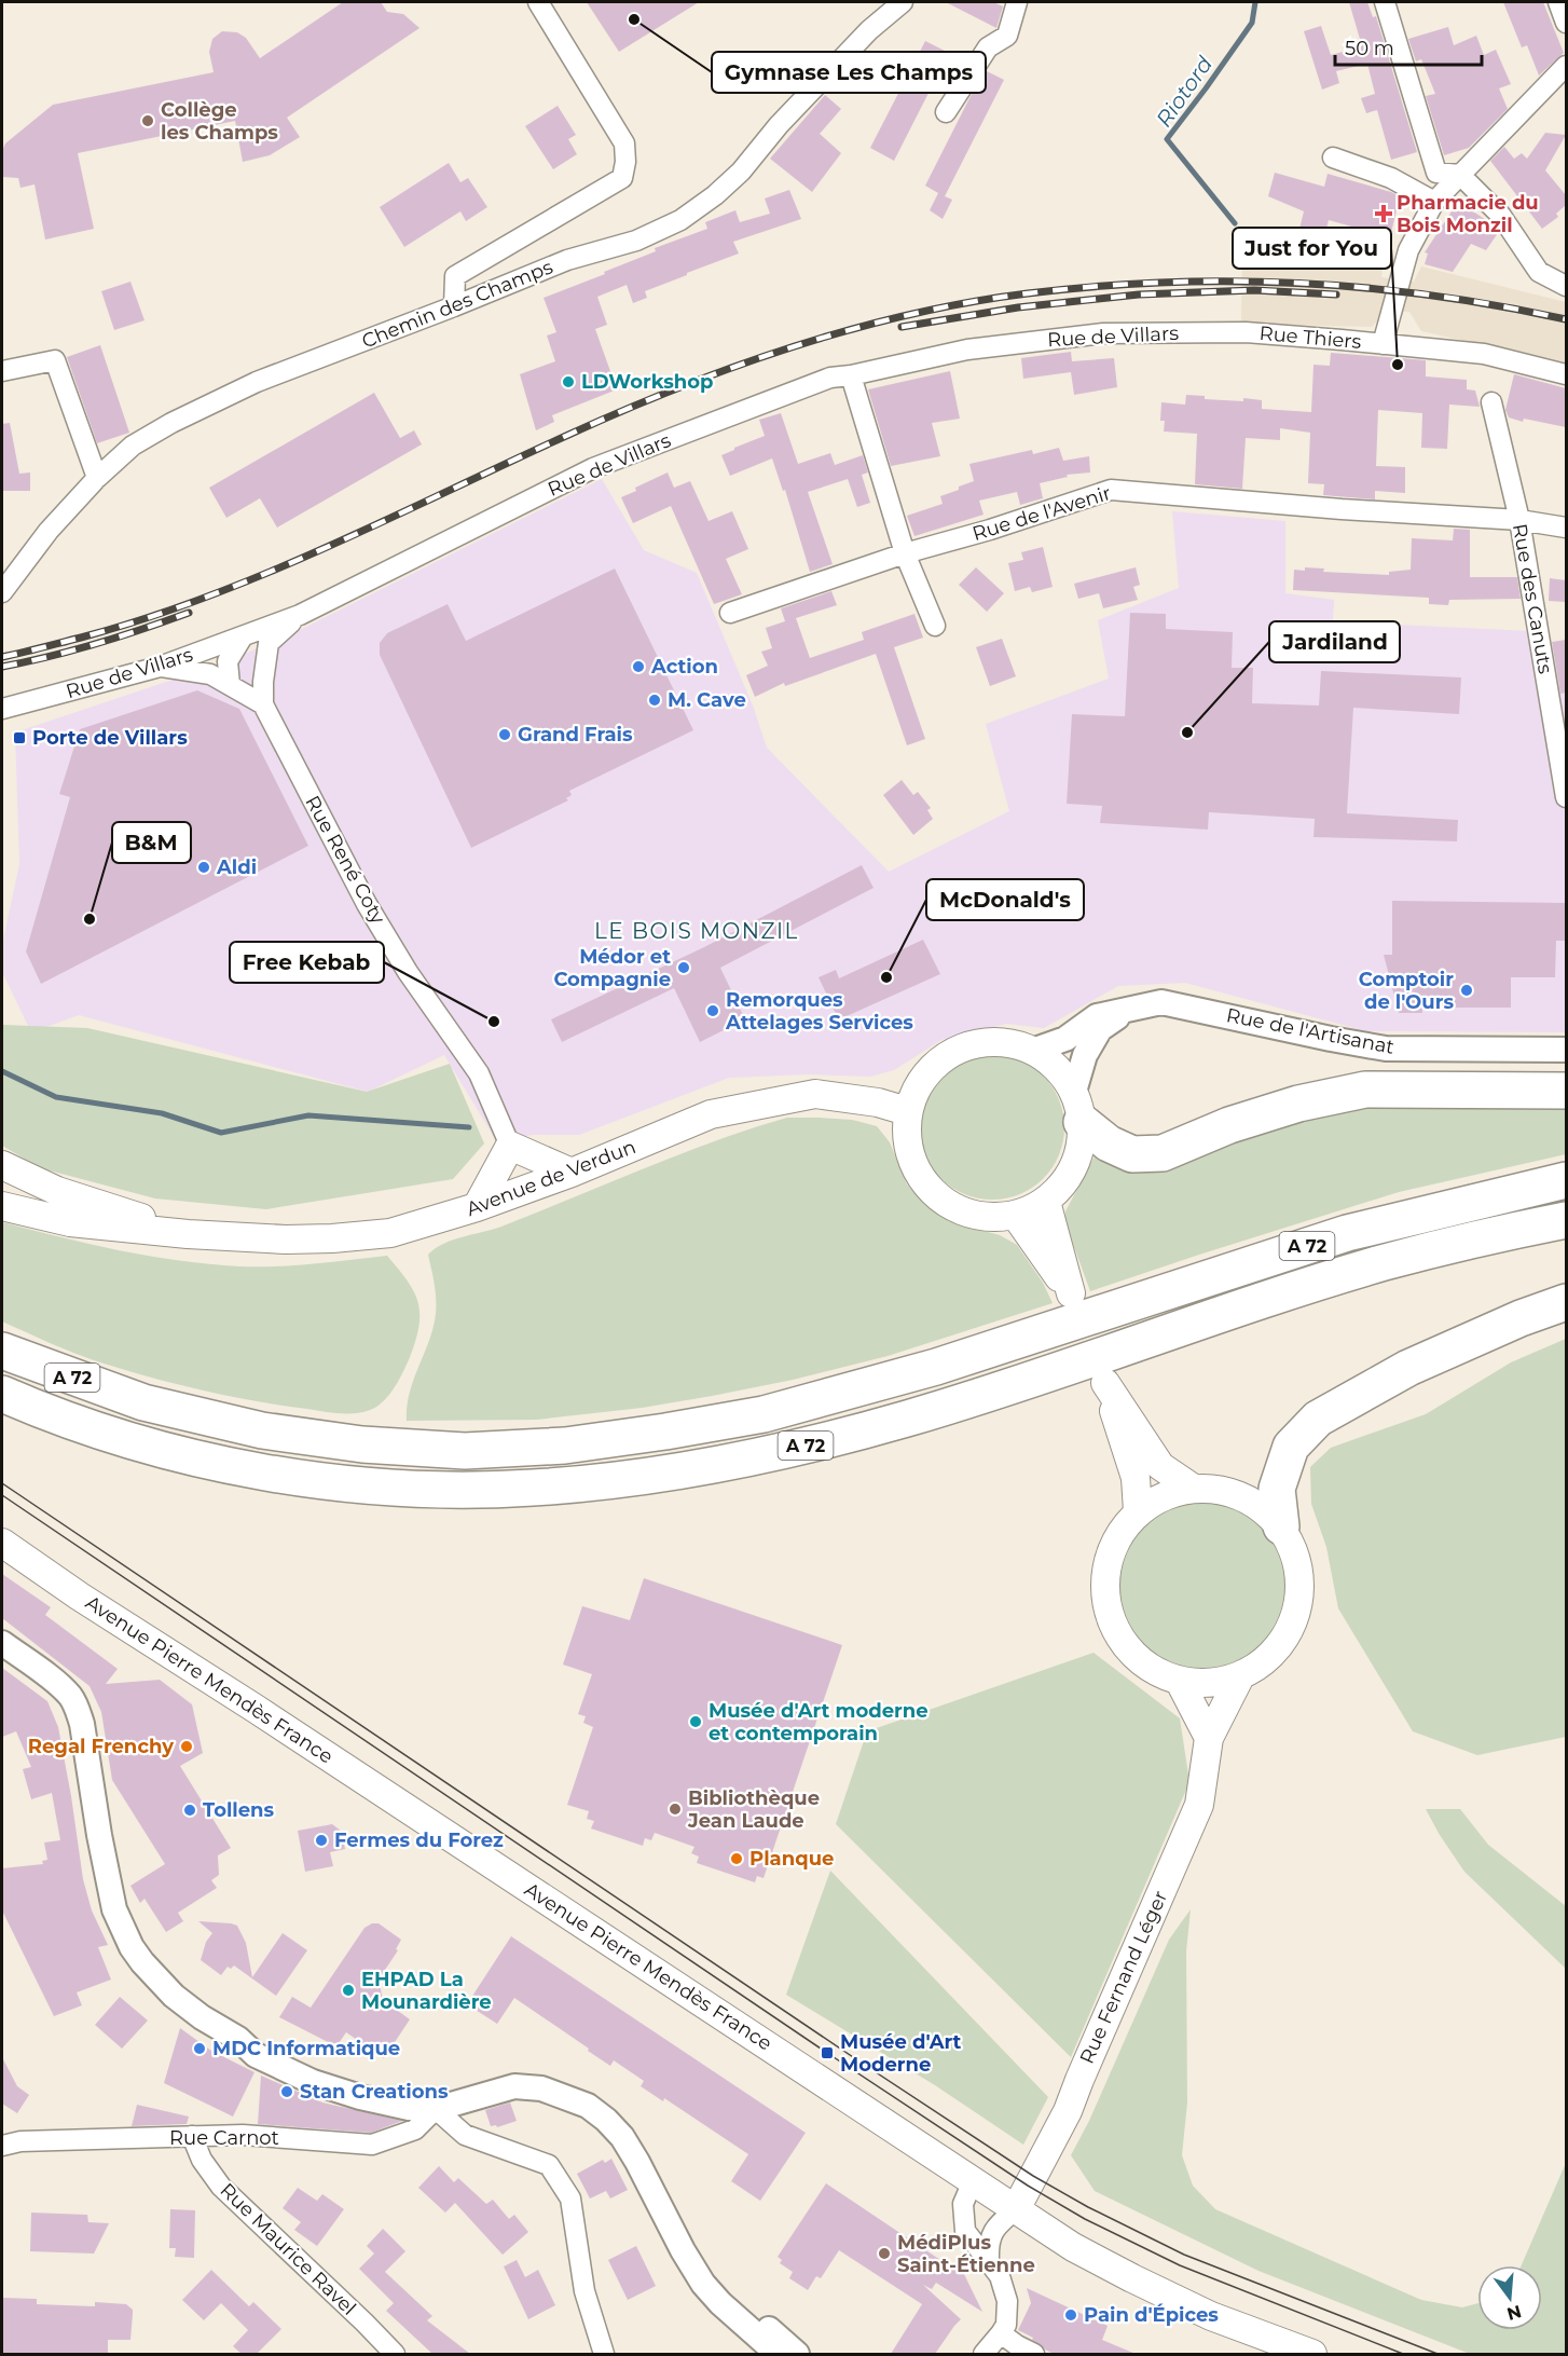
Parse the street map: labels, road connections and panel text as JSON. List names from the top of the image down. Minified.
{"streets":{"highway":["A 72"],"main road":["Avenue de Verdun","Avenue Pierre Mendès France","Rue Fernand Léger"],"street":["Chemin des Champs","Rue de Villars","Rue Thiers","Rue de l'Avenir","Rue des Canuts","Rue René Coty","Rue de l'Artisanat","Rue Carnot","Rue Maurice Ravel"]},"crossings":[["Rue de Villars","Rue Thiers"],["Rue de Villars","Rue René Coty"],["Rue de l'Avenir","Rue des Canuts"],["Rue de l'Artisanat","Avenue de Verdun"],["Avenue Pierre Mendès France","Rue Fernand Léger"],["Rue Carnot","Rue Maurice Ravel"]],"districts":["LE BOIS MONZIL"],"water":["Riotord"],"places":{"other":["Gymnase Les Champs","Collège les Champs","Just for You","LDWorkshop","Action","M. Cave","Jardiland","Grand Frais","Aldi","B&M","Médor et Compagnie","McDonald's","Comptoir de l'Ours","Remorques Attelages Services","Free Kebab","Musée d'Art moderne et contemporain","Regal Frenchy","Bibliothèque Jean Laude","Tollens","Fermes du Forez","Planque","EHPAD La Mounardière","MDC Informatique","Stan Creations","MédiPlus Saint-Étienne","Pain d'Épices"],"health":["Pharmacie du Bois Monzil"],"transit":["Porte de Villars","Musée d'Art Moderne"]},"scale_bar":"50 m","north":"bottom"}
